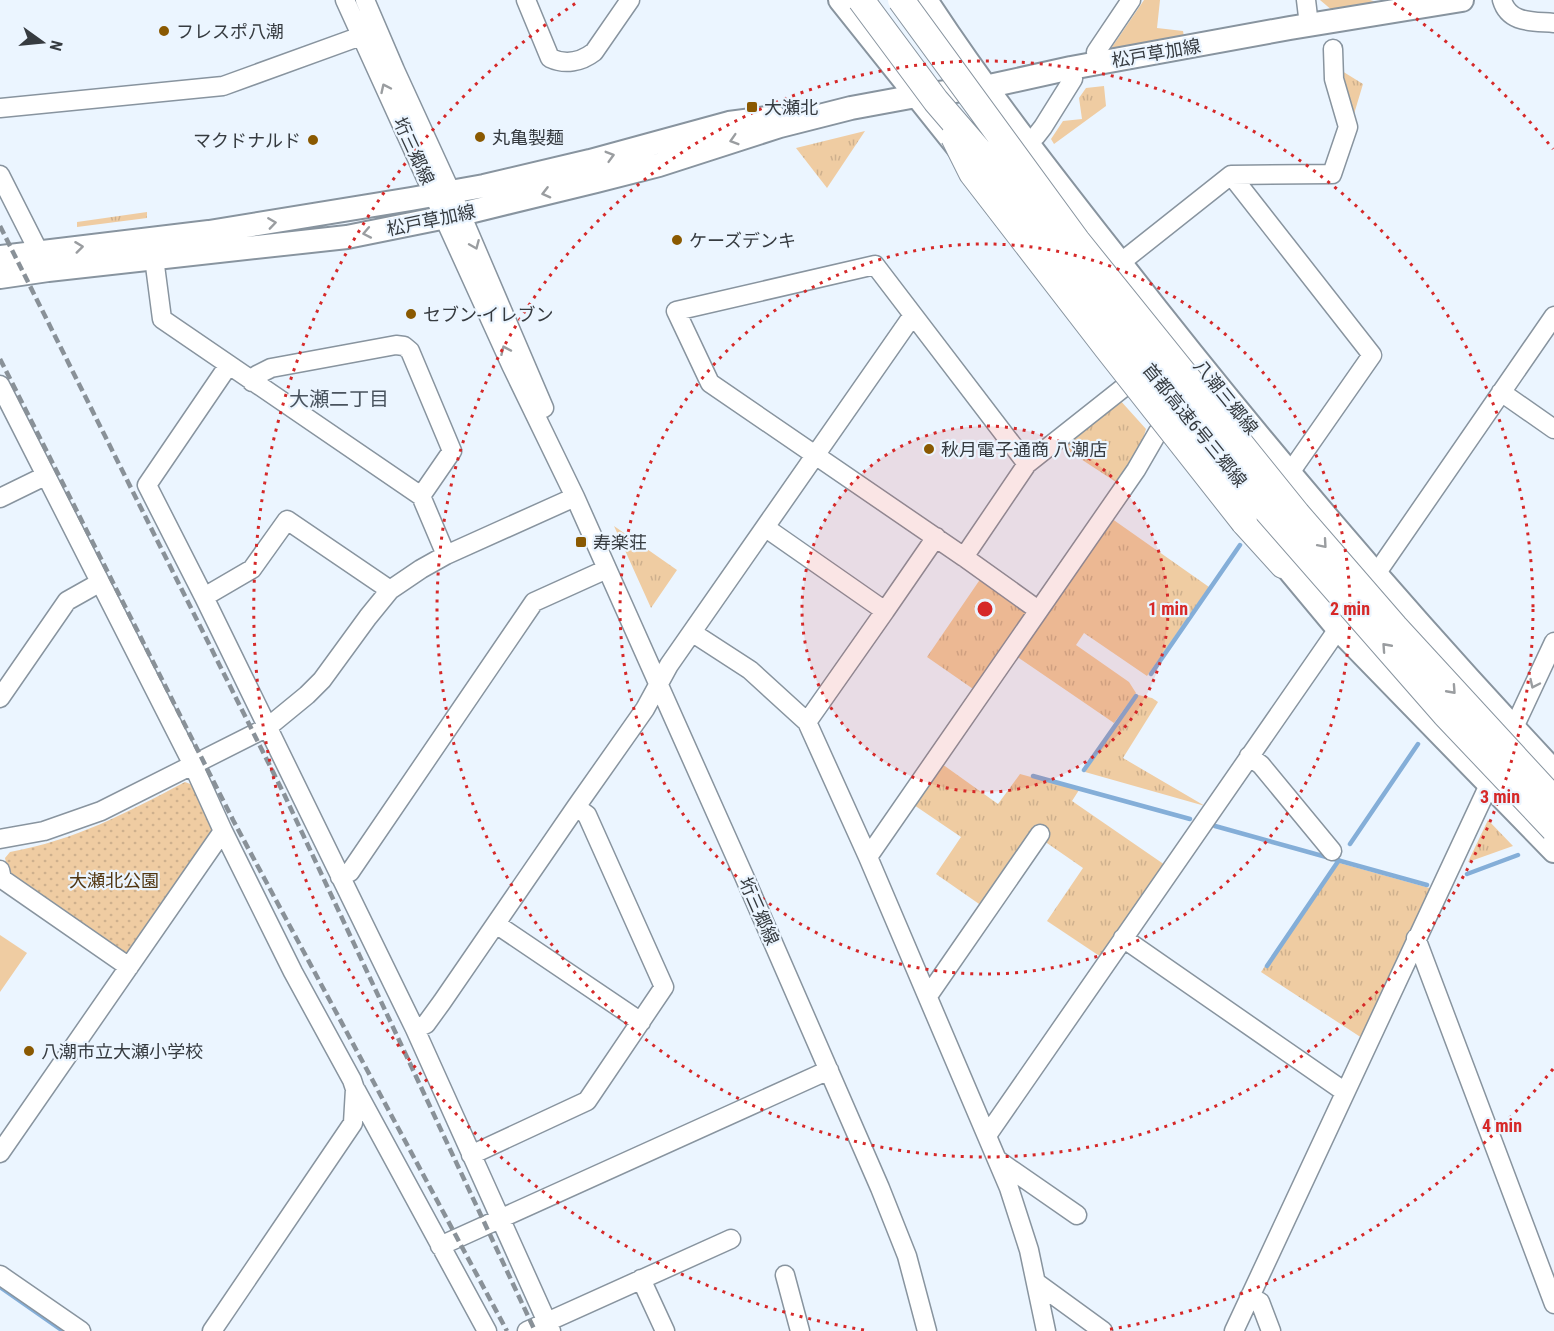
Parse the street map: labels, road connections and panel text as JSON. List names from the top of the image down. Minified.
{"streets":{"highway":["首都高速6号三郷線"],"main road":["松戸草加線","八潮三郷線"],"street":["垳三郷線"]},"crossings":[["松戸草加線","垳三郷線"],["松戸草加線","八潮三郷線"],["松戸草加線","首都高速6号三郷線"]],"districts":["大瀬二丁目"],"parks":["大瀬北公園"],"places":{"other":["フレスポ八潮","丸亀製麺","マクドナルド","ケーズデンキ","セブン-イレブン","秋月電子通商 八潮店","八潮市立大瀬小学校"],"transit":["大瀬北","寿楽荘"]},"north":"right","rings":["1 min","2 min","3 min","4 min"]}
